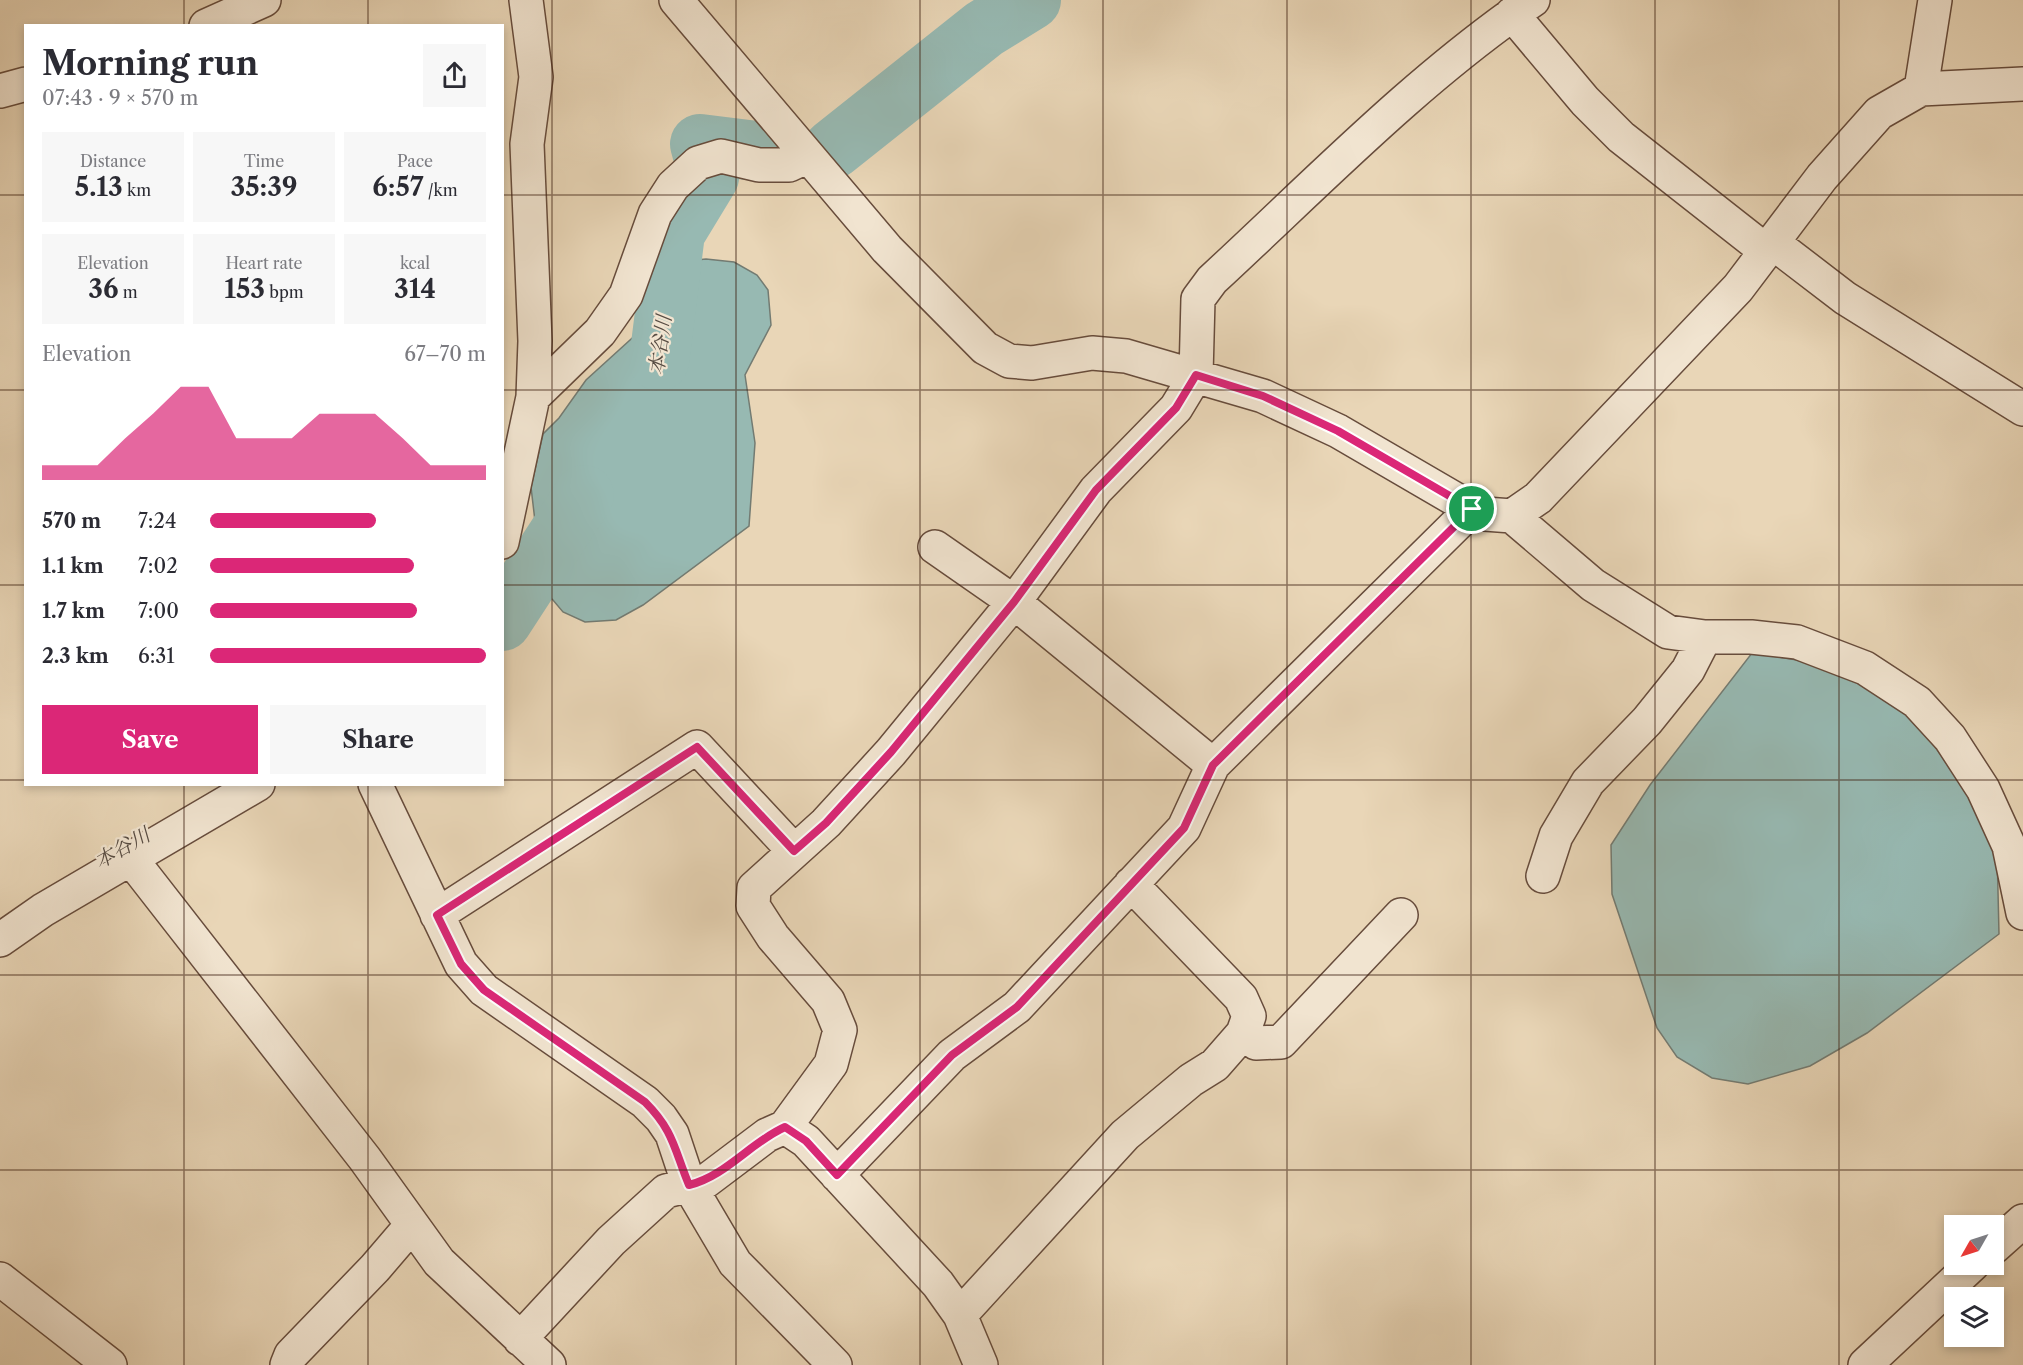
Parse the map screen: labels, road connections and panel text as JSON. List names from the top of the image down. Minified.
{"water":["本谷川"],"north":"bottom left","page":{"heading":["Morning run","07:43 · 9 × 570 m"],"stats":[["Distance","5.13 km"],["Time","35:39"],["Pace","6:57 /km"],["Elevation","36 m"],["Heart rate","153 bpm"],["kcal","314"]],"chart":["Elevation","67–70 m"],"list":[{"name":"570 m","note":"7:24"},{"name":"1.1 km","note":"7:02"},{"name":"1.7 km","note":"7:00"},{"name":"2.3 km","note":"6:31"}],"buttons":["Save","Share"]}}
